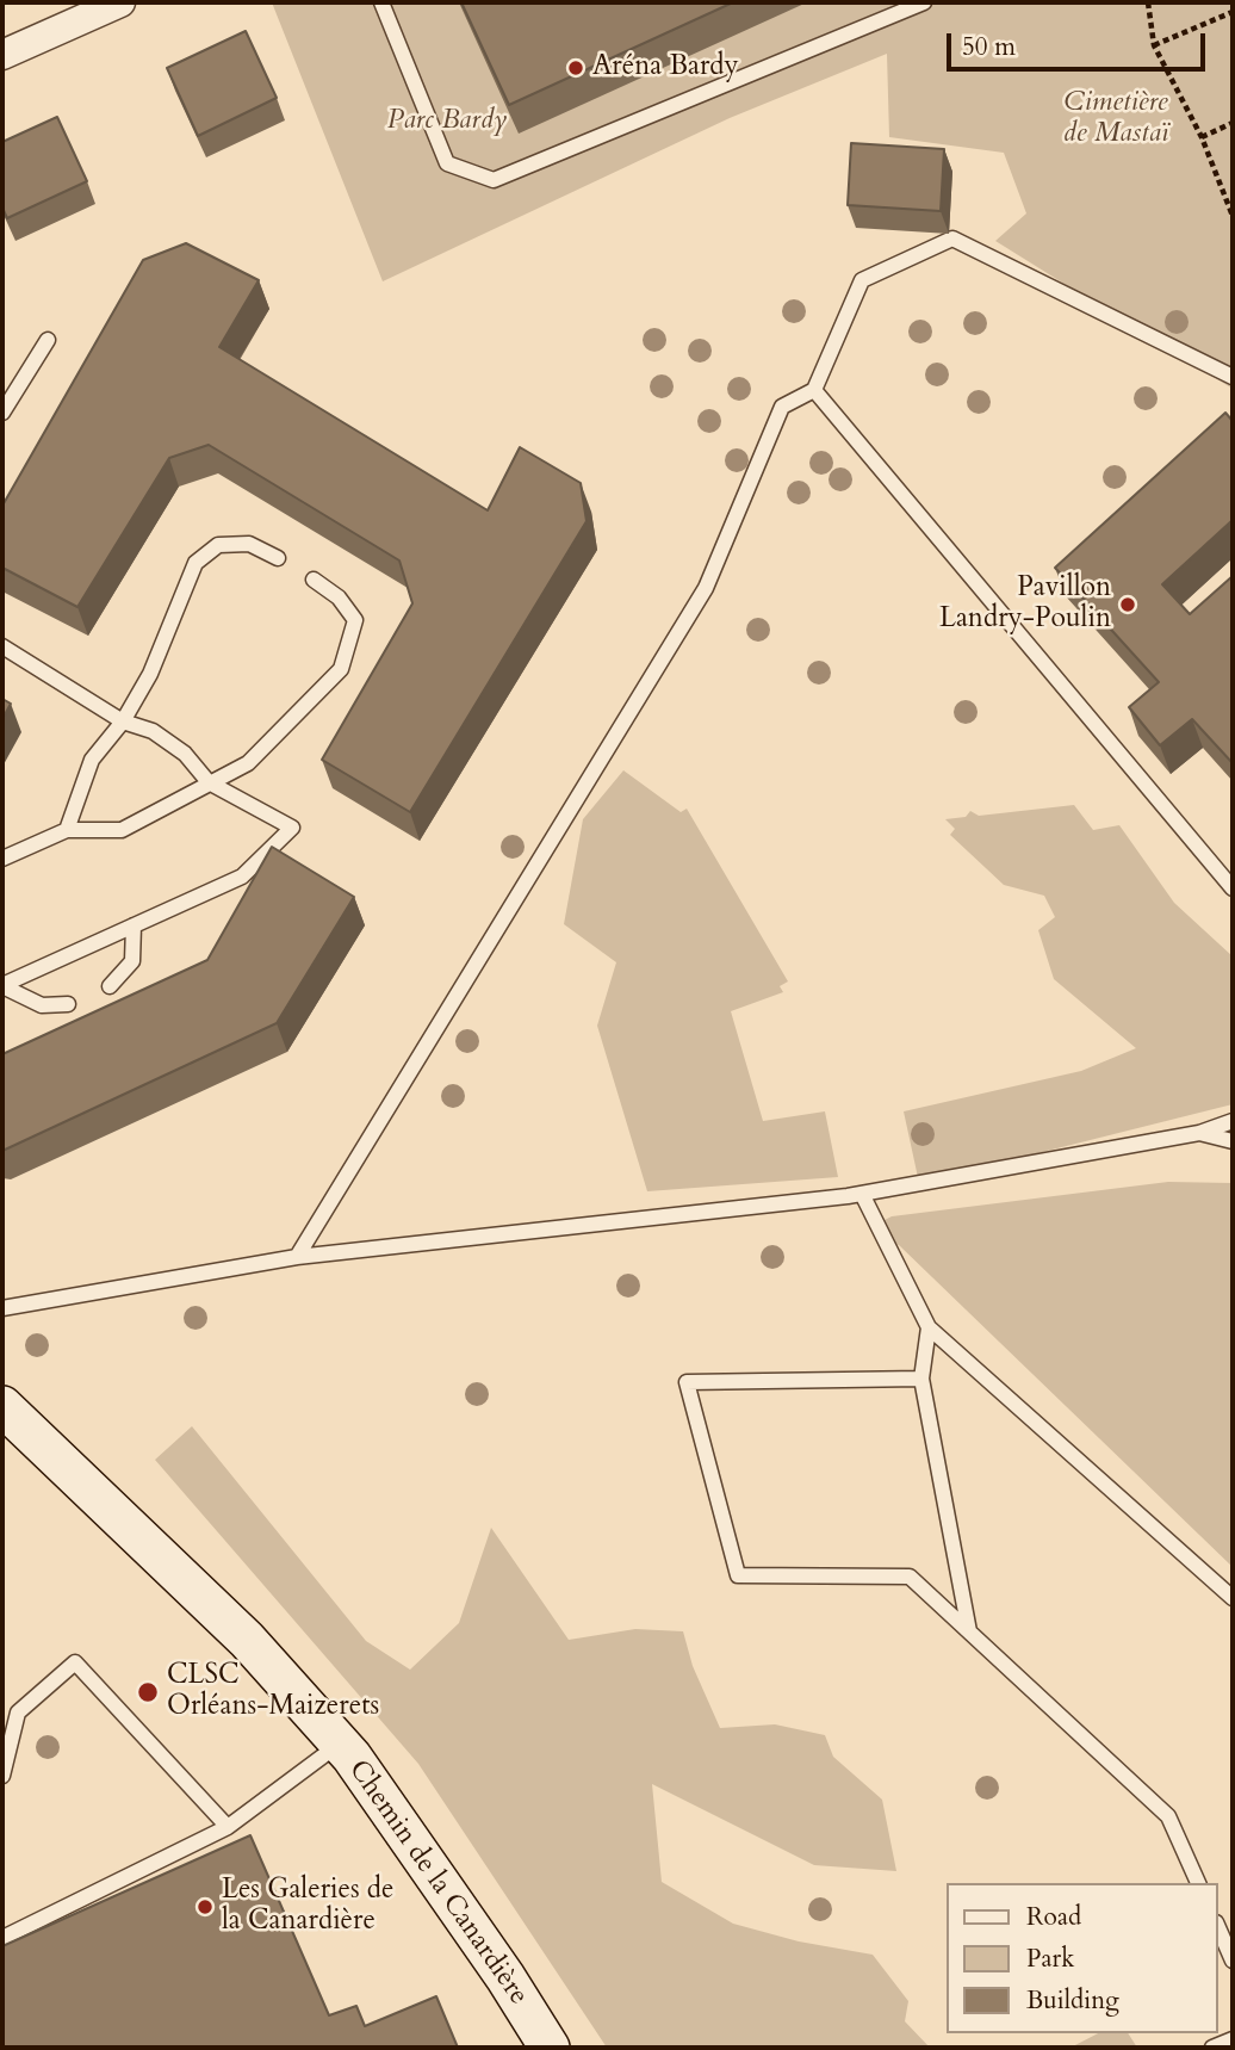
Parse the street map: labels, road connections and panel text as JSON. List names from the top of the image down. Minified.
{"streets":{"main road":["Chemin de la Canardière"]},"parks":["Cimetière de Mastaï","Parc Bardy"],"places":["Aréna Bardy","Pavillon Landry-Poulin","CLSC Orléans-Maizerets","Les Galeries de la Canardière"],"legend":["Road","Park","Building"],"scale_bar":"50 m"}
